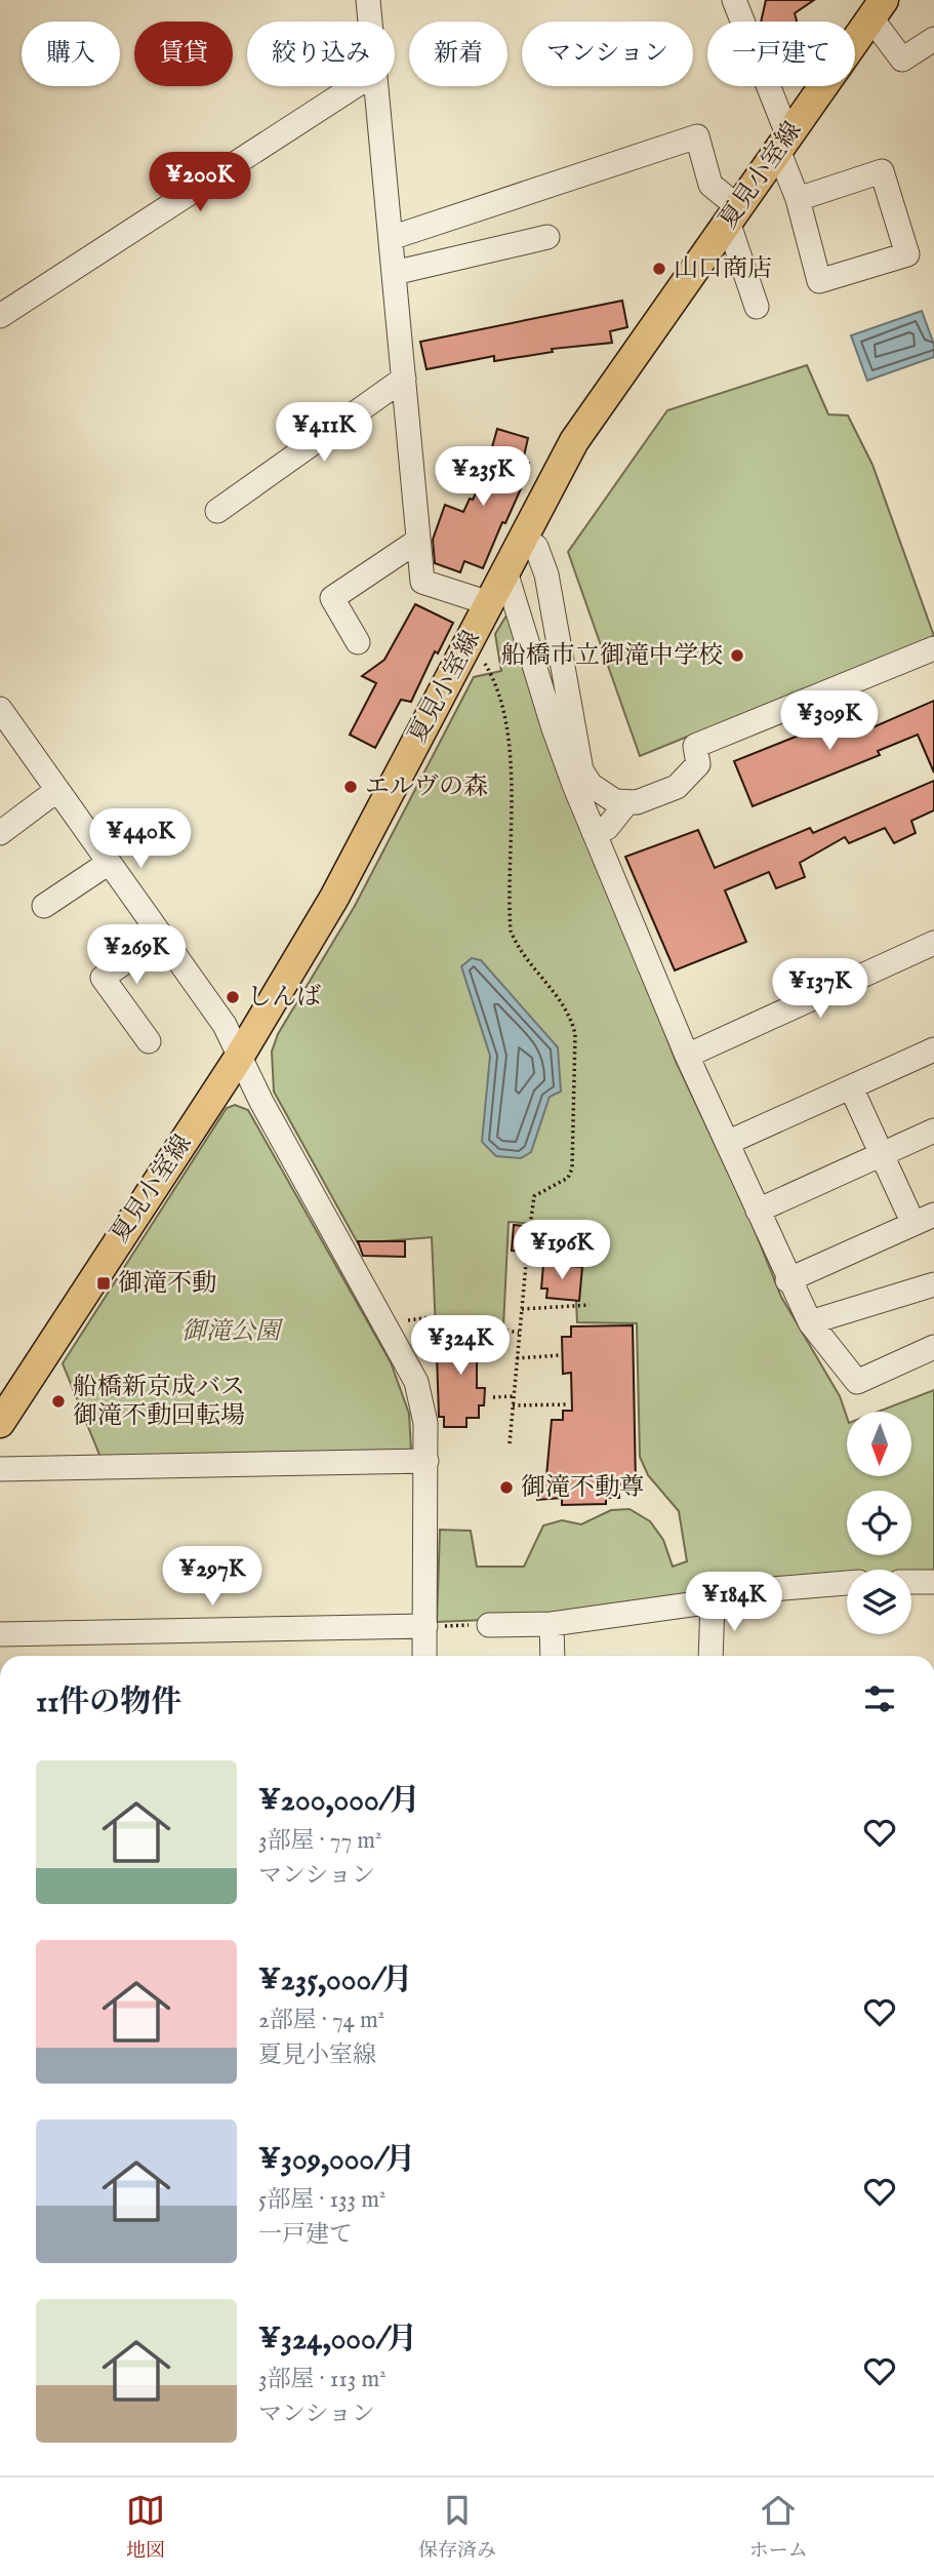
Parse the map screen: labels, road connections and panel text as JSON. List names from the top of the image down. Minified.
{"streets":{"main road":["夏見小室線"]},"parks":["御滝公園"],"places":{"other":["山口商店","船橋市立御滝中学校","エルヴの森","しんば","船橋新京成バス 御滝不動回転場","御滝不動尊"],"transit":["御滝不動"]},"north":"bottom","page":{"chip":["購入","賃貸","絞り込み","新着","マンション","一戸建て"],"price":["¥200K","¥411K","¥235K","¥309K","¥440K","¥269K","¥137K","¥196K","¥324K","¥297K","¥184K"],"heading":"11件の物件","list":[{"name":"¥200,000/月","note":"3部屋 · 77 m² · マンション"},{"name":"¥235,000/月","note":"2部屋 · 74 m² · 夏見小室線"},{"name":"¥309,000/月","note":"5部屋 · 133 m² · 一戸建て"},{"name":"¥324,000/月","note":"3部屋 · 113 m² · マンション"}],"tabs":["地図","保存済み","ホーム"]}}
